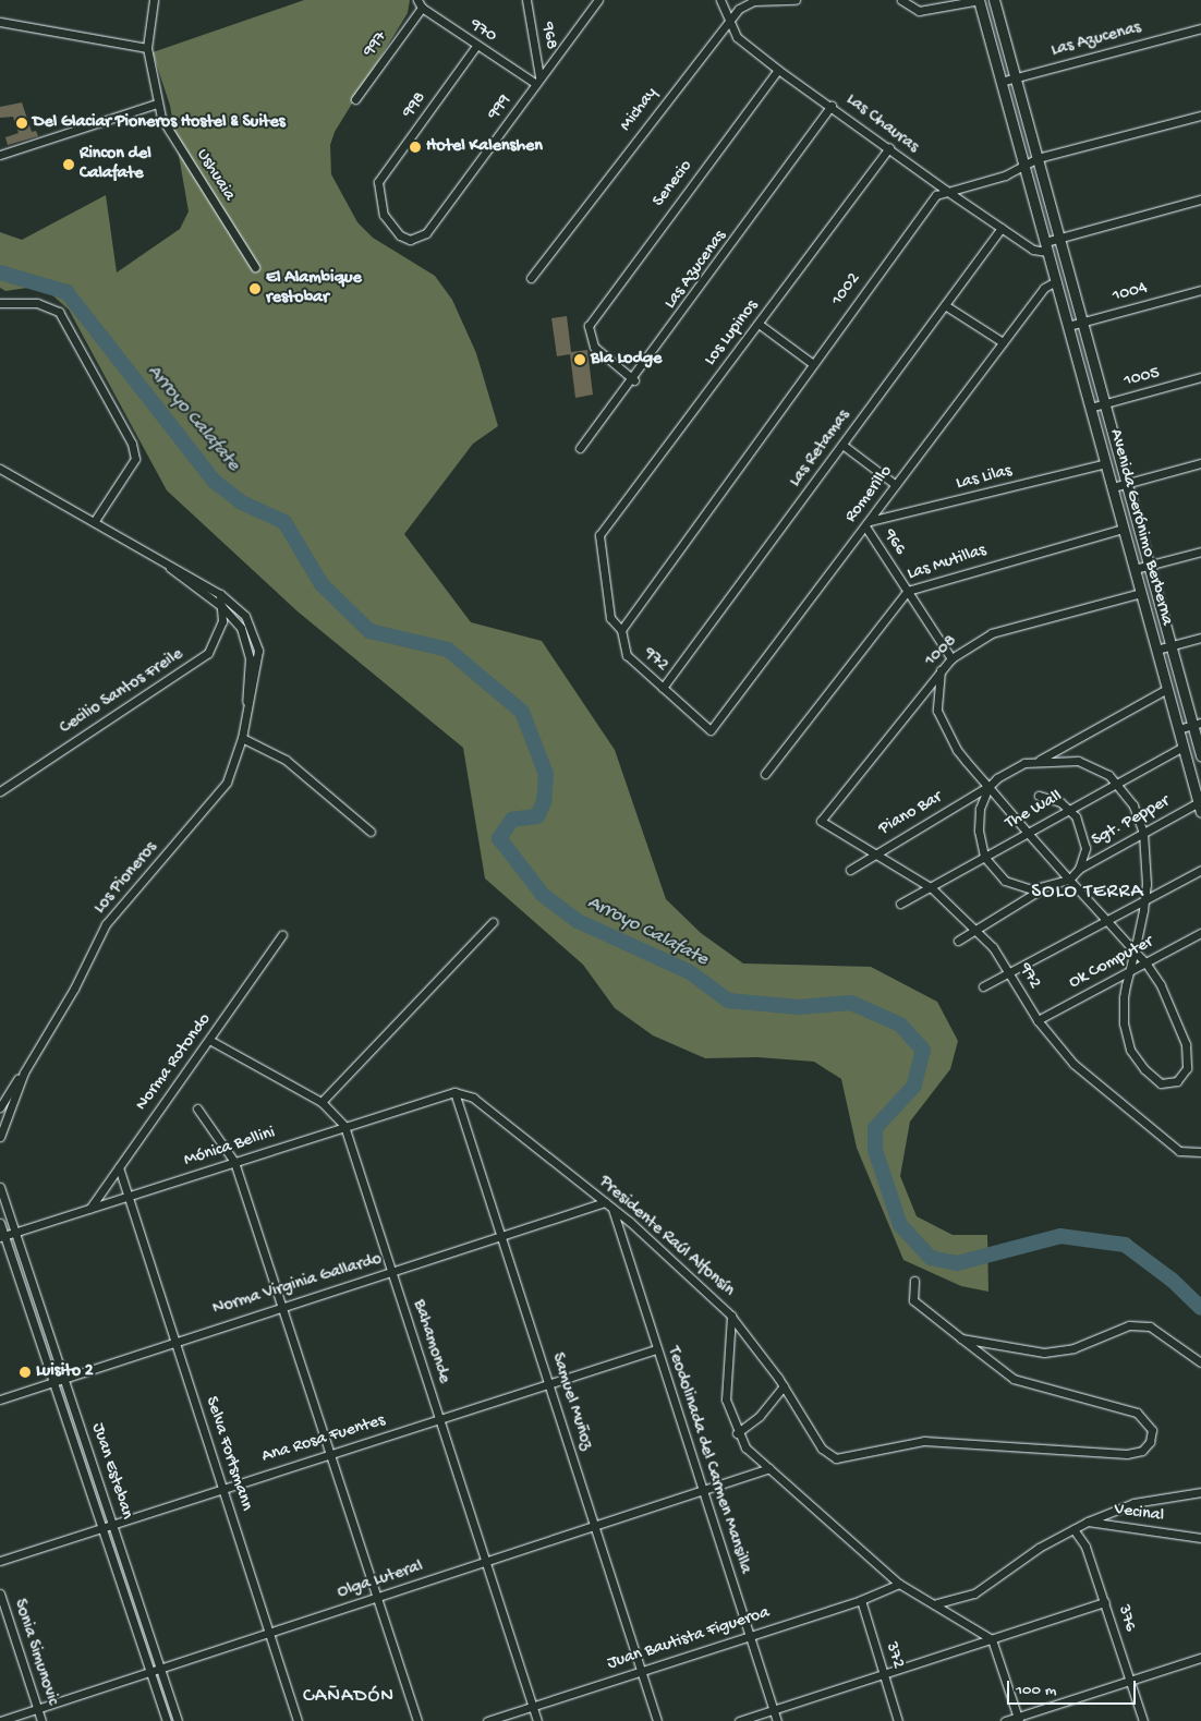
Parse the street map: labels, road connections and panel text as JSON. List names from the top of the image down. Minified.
{"streets":{"street":["970","968","Las Azucenas","997","998","999","Michay","Las Chauras","Ushuaia","Senecio","1002","1004","Los Lupinos","1005","Las Retamas","Las Lilas","Romerillo","Avenida Gerónimo Berberna","966","Las Mutillas","1008","972","Cecilio Santos Freile","The Wall","Piano Bar","Sgt. Pepper","Los Pioneros","Ok Computer","Norma Rotondo","Mónica Bellini","Presidente Raúl Alfonsín","Norma Virginia Gallardo","Bahamonde","Samuel Muñoz","Ana Rosa Fuentes","Selva Fortsmann","Teodolinada del Carmen Mansilla","Juan Esteban","Vecinal","Olga Luteral","376","Juan Bautista Figueroa","Sonia Simunovic","372"]},"crossings":[["970","968"],["970","997"],["970","998"],["970","999"],["968","999"],["Las Azucenas","Las Chauras"],["Las Azucenas","Senecio"],["Las Azucenas","Avenida Gerónimo Berberna"],["998","999"],["Michay","Las Chauras"],["Las Chauras","Senecio"],["Las Chauras","1002"],["Las Chauras","Los Lupinos"],["Las Chauras","Las Retamas"],["Las Chauras","Avenida Gerónimo Berberna"],["1002","972"],["1004","Avenida Gerónimo Berberna"],["Los Lupinos","972"],["1005","Avenida Gerónimo Berberna"],["Las Retamas","972"],["Las Lilas","Romerillo"],["Las Lilas","Avenida Gerónimo Berberna"],["Las Lilas","966"],["Romerillo","Avenida Gerónimo Berberna"],["Romerillo","966"],["Romerillo","972"],["Avenida Gerónimo Berberna","Las Mutillas"],["Avenida Gerónimo Berberna","1008"],["Avenida Gerónimo Berberna","The Wall"],["Avenida Gerónimo Berberna","Sgt. Pepper"],["966","Las Mutillas"],["966","1008"],["1008","972"],["972","The Wall"],["972","Piano Bar"],["972","Ok Computer"],["Cecilio Santos Freile","Los Pioneros"],["Norma Rotondo","Mónica Bellini"],["Norma Rotondo","Bahamonde"],["Norma Rotondo","Selva Fortsmann"],["Mónica Bellini","Presidente Raúl Alfonsín"],["Mónica Bellini","Bahamonde"],["Mónica Bellini","Samuel Muñoz"],["Mónica Bellini","Selva Fortsmann"],["Mónica Bellini","Juan Esteban"],["Presidente Raúl Alfonsín","Norma Virginia Gallardo"],["Presidente Raúl Alfonsín","Samuel Muñoz"],["Presidente Raúl Alfonsín","Teodolinada del Carmen Mansilla"],["Presidente Raúl Alfonsín","Vecinal"],["Presidente Raúl Alfonsín","Olga Luteral"],["Presidente Raúl Alfonsín","Juan Bautista Figueroa"],["Norma Virginia Gallardo","Bahamonde"],["Norma Virginia Gallardo","Samuel Muñoz"],["Norma Virginia Gallardo","Selva Fortsmann"],["Norma Virginia Gallardo","Juan Esteban"],["Bahamonde","Ana Rosa Fuentes"],["Bahamonde","Olga Luteral"],["Bahamonde","Juan Bautista Figueroa"],["Samuel Muñoz","Ana Rosa Fuentes"],["Samuel Muñoz","Olga Luteral"],["Samuel Muñoz","Juan Bautista Figueroa"],["Ana Rosa Fuentes","Selva Fortsmann"],["Ana Rosa Fuentes","Teodolinada del Carmen Mansilla"],["Ana Rosa Fuentes","Juan Esteban"],["Selva Fortsmann","Olga Luteral"],["Teodolinada del Carmen Mansilla","Olga Luteral"],["Teodolinada del Carmen Mansilla","Juan Bautista Figueroa"],["Juan Esteban","Olga Luteral"],["Vecinal","376"],["Olga Luteral","Sonia Simunovic"],["Juan Bautista Figueroa","372"]],"districts":["SOLO TERRA","CAÑADÓN"],"water":["Arroyo Calafate"],"places":["Del Glaciar Pioneros Hostel & Suites","Hotel Kalenshen","Rincon del Calafate","El Alambique restobar","Bla Lodge","Luisito 2"],"scale_bar":"100 m"}
